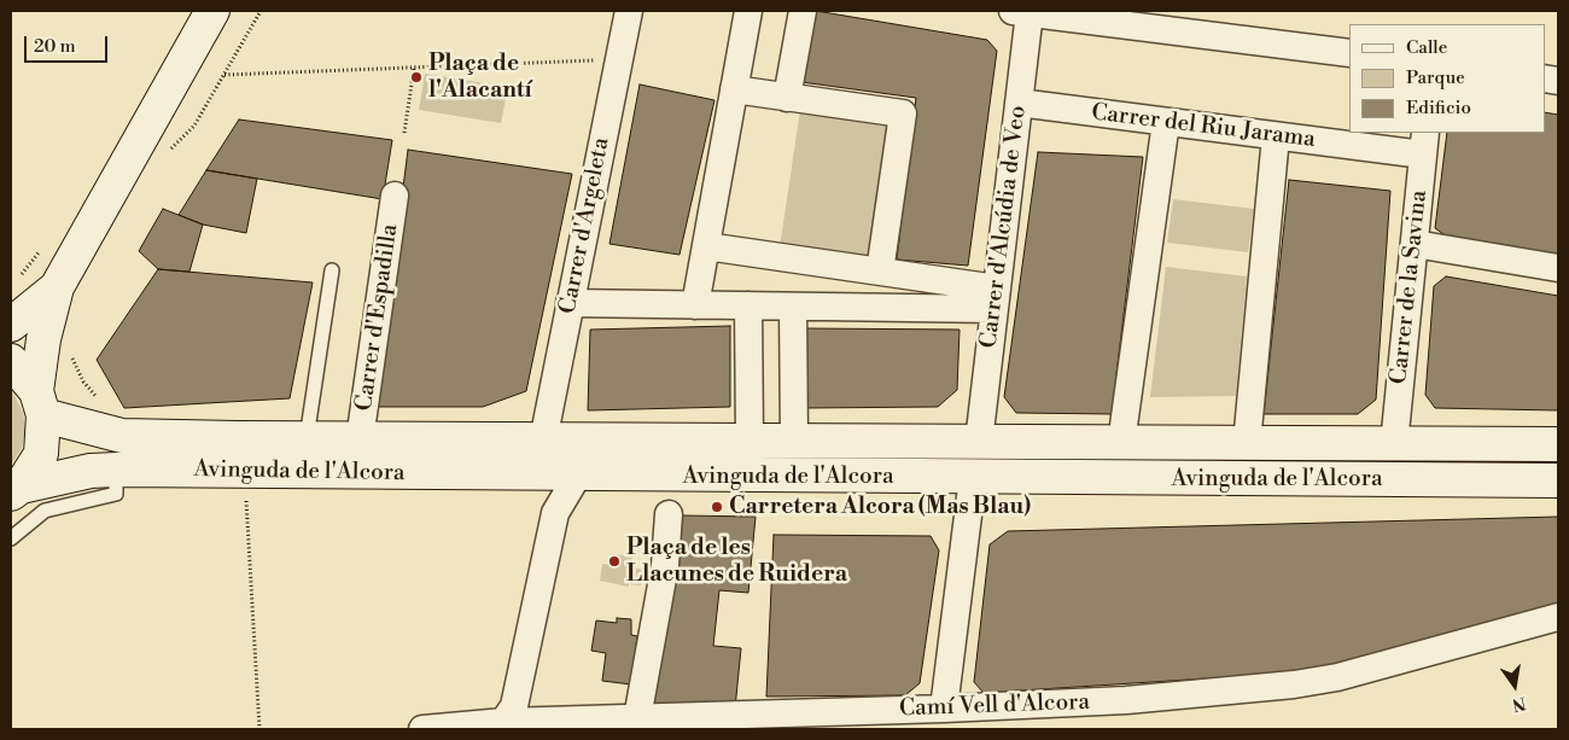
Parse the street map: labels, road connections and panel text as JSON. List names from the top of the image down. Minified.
{"streets":{"main road":["Avinguda de l'Alcora"],"street":["Carrer del Riu Jarama","Carrer d'Argeleta","Carrer d'Alcúdia de Veo","Carrer de la Savina","Carrer d'Espadilla","Camí Vell d'Alcora"]},"crossings":[["Carrer del Riu Jarama","Carrer d'Alcúdia de Veo"],["Carrer del Riu Jarama","Carrer de la Savina"],["Carrer d'Argeleta","Avinguda de l'Alcora"],["Carrer d'Alcúdia de Veo","Avinguda de l'Alcora"],["Carrer de la Savina","Avinguda de l'Alcora"],["Carrer d'Espadilla","Avinguda de l'Alcora"]],"places":["Plaça de l'Alacantí","Carretera Alcora (Mas Blau)","Plaça de les Llacunes de Ruidera"],"legend":["Calle","Parque","Edificio"],"scale_bar":"20 m","north":"bottom"}
